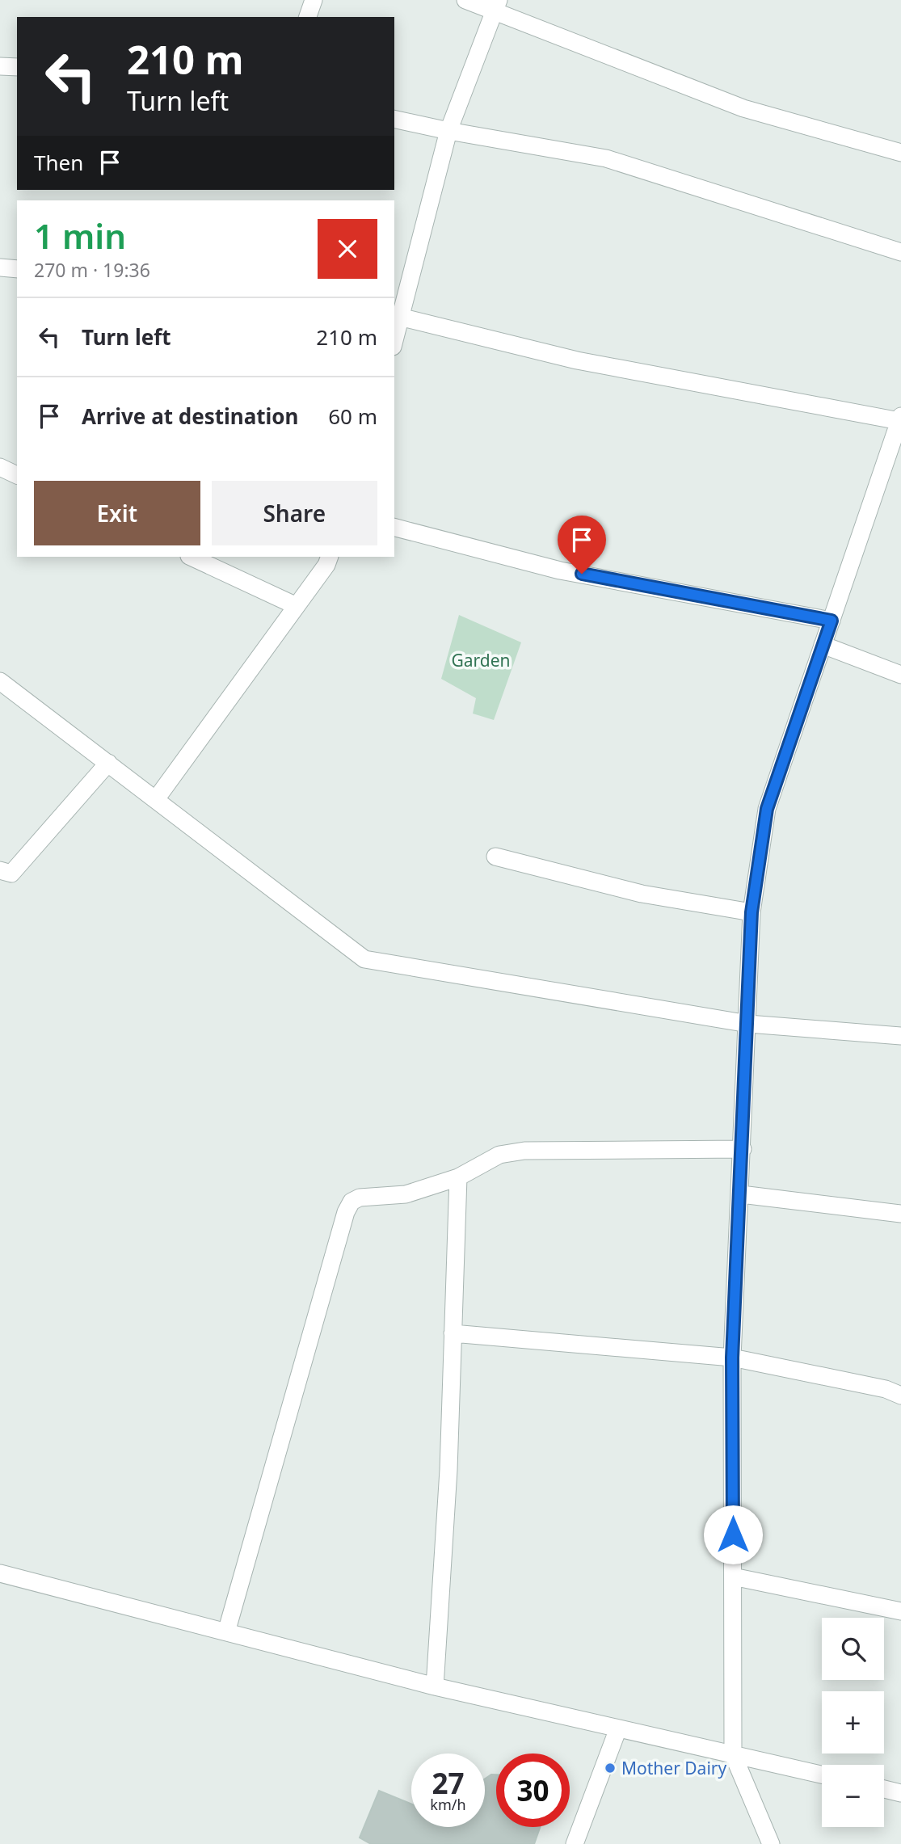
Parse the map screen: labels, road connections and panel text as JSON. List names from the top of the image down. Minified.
{"parks":["Garden"],"places":["Mother Dairy"],"page":{"turn":["210 m","Turn left"],"then":"Then","heading":["1 min","270 m · 19:36"],"list":[{"name":"Turn left","value":"210 m"},{"name":"Arrive at destination","value":"60 m"}],"buttons":["Exit","Share"],"map_buttons":["+","−"],"speed":"27 km/h","limit":"30"}}
